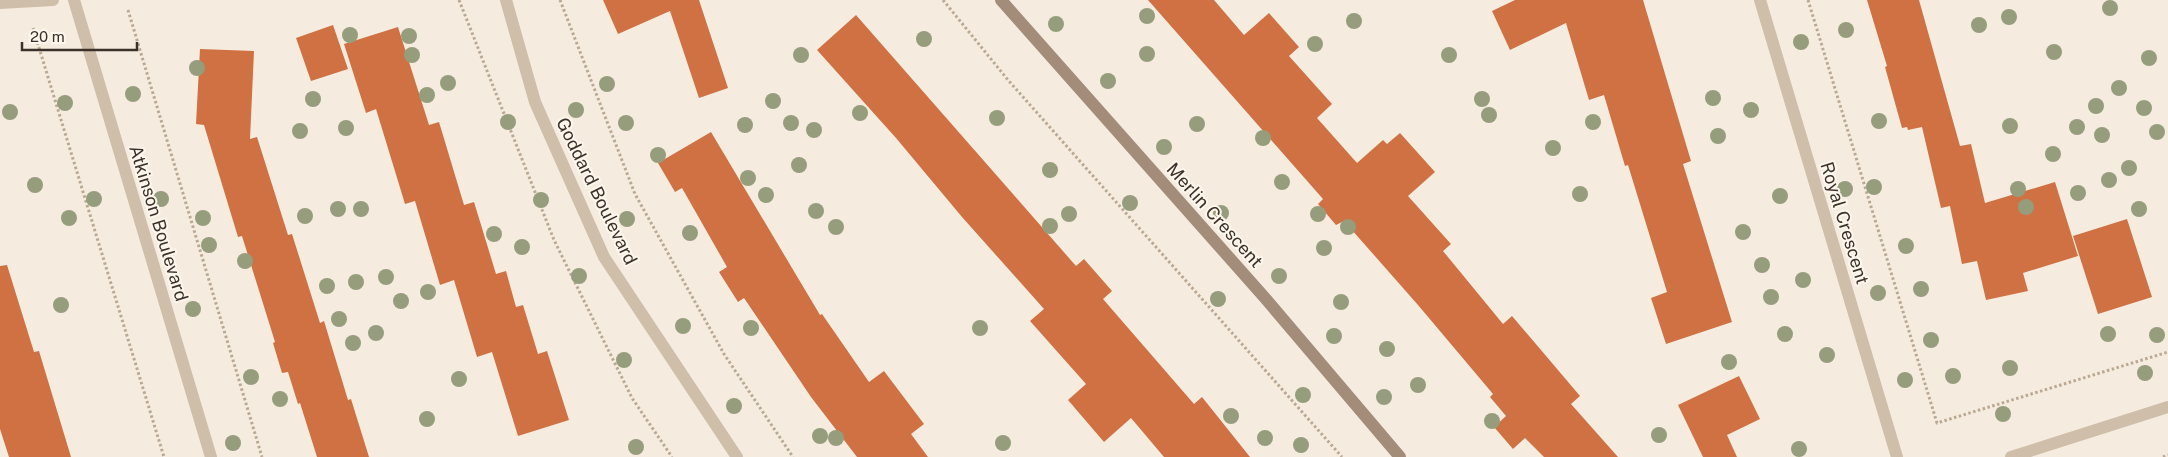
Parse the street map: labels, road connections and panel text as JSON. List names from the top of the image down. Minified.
{"streets":{"street":["Goddard Boulevard","Merlin Crescent","Atkinson Boulevard","Royal Crescent"]},"scale_bar":"20 m"}
